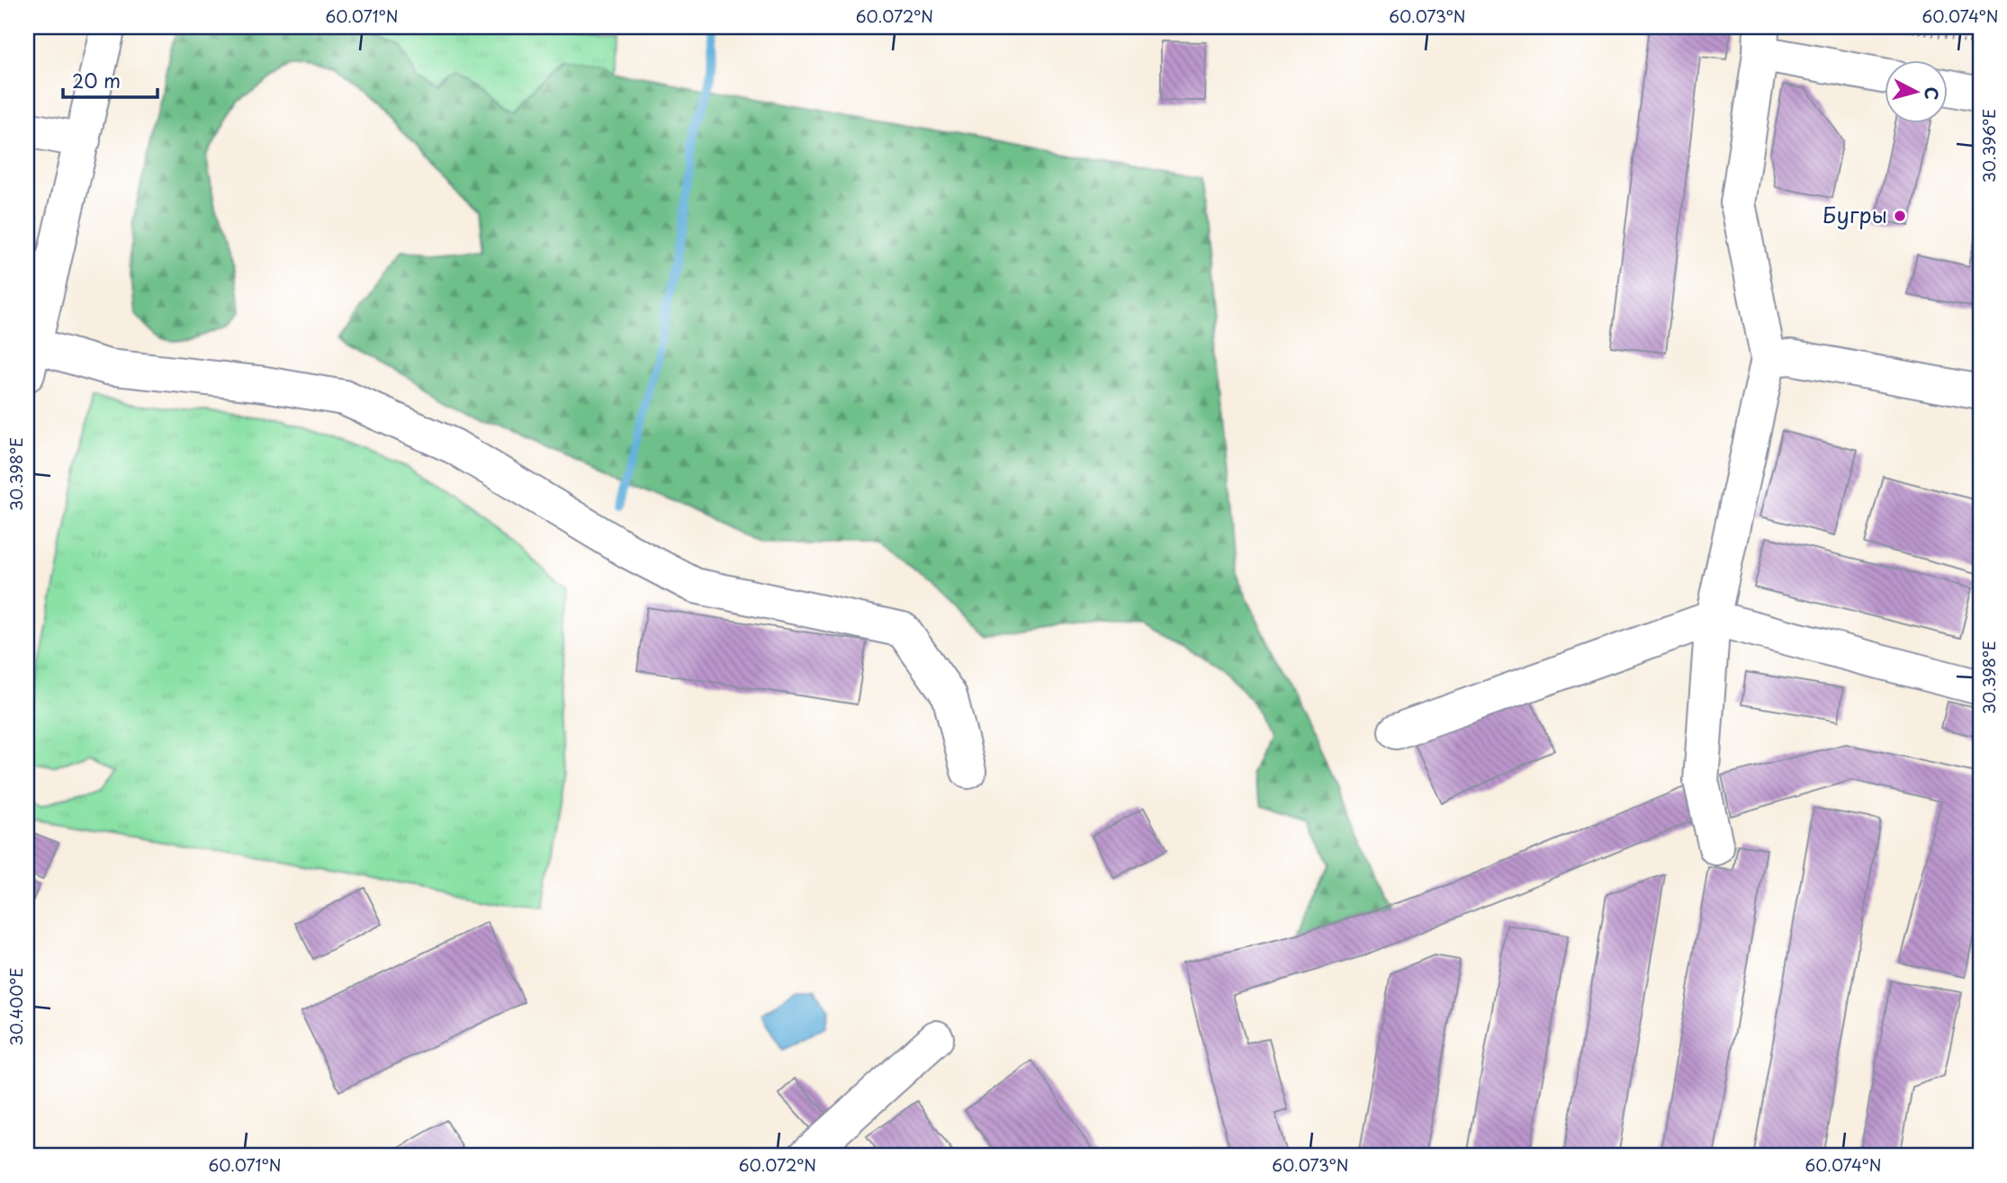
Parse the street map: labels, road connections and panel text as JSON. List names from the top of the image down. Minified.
{"places":["Бугры"],"scale_bar":"20 m","north":"right","coordinates":["60.071°N","60.072°N","60.073°N","60.074°N","30.396°E","30.398°E","30.400°E"]}
